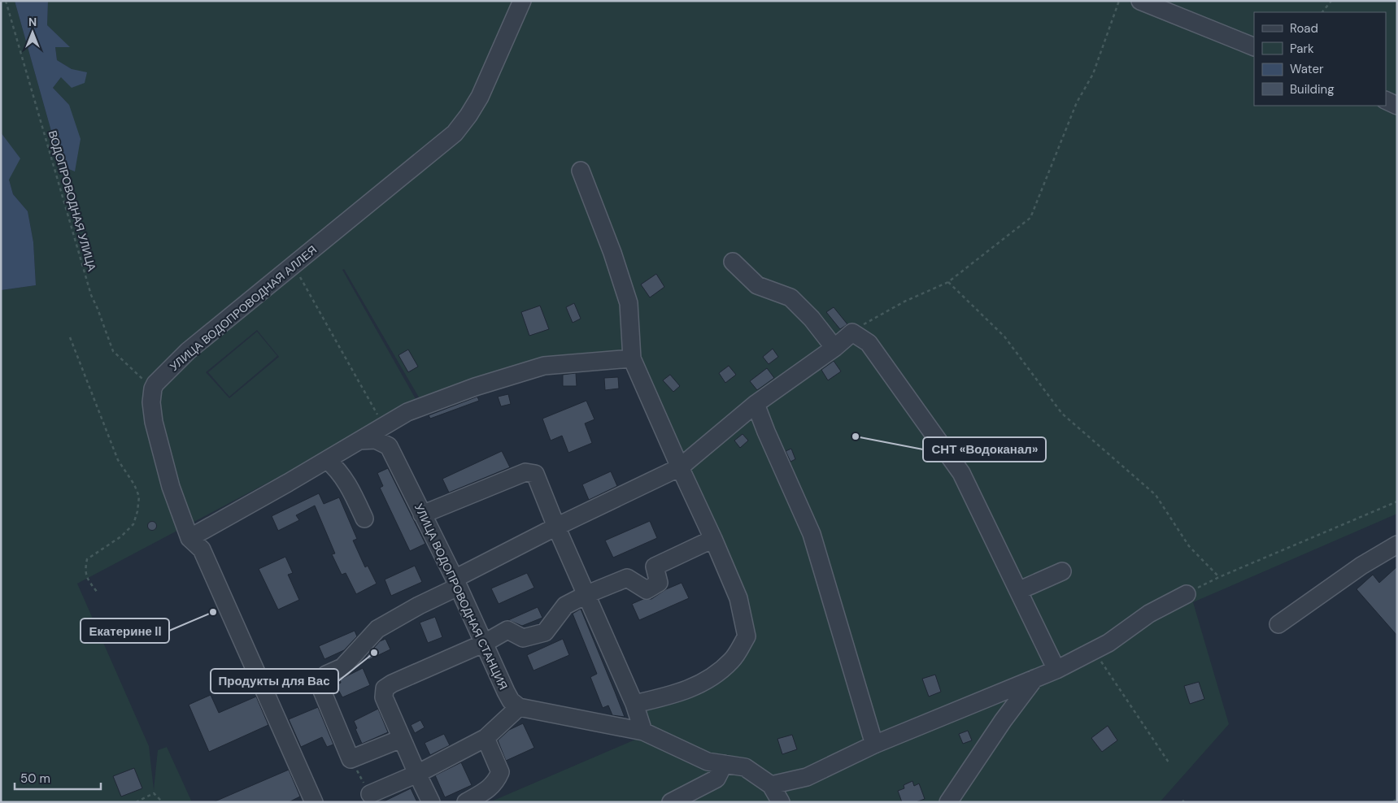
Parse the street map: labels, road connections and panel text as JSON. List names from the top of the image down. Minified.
{"streets":{"street":["УЛИЦА ВОДОПРОВОДНАЯ АЛЛЕЯ","УЛИЦА ВОДОПРОВОДНАЯ СТАНЦИЯ"],"path":["ВОДОПРОВОДНАЯ УЛИЦА"]},"crossings":[["ВОДОПРОВОДНАЯ УЛИЦА","УЛИЦА ВОДОПРОВОДНАЯ АЛЛЕЯ"]],"places":["СНТ «Водоканал»","Екатерине II","Продукты для Вас"],"legend":["Road","Park","Water","Building"],"scale_bar":"50 m","north":"top"}
